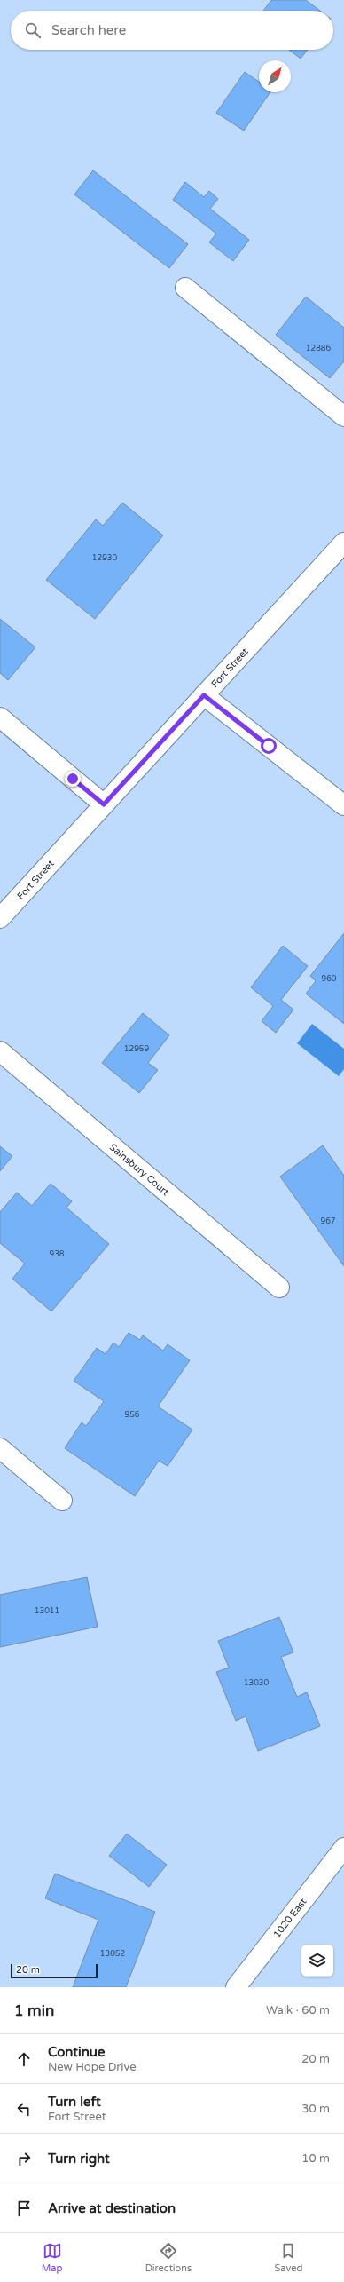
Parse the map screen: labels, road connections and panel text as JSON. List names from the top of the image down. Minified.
{"streets":{"street":["Fort Street","Sainsbury Court","1020 East"]},"house_numbers":["12886","12930","960","12959","967","938","956","13011","13030","13052"],"scale_bar":"20 m","north":"top right","page":{"search":"Search here","scale":"20 m","heading":["1 min","Walk · 60 m"],"list":[["Continue","New Hope Drive","20 m"],["Turn left","Fort Street","30 m"],["Turn right","10 m"],"Arrive at destination"],"nav":["Map","Directions","Saved"]}}
